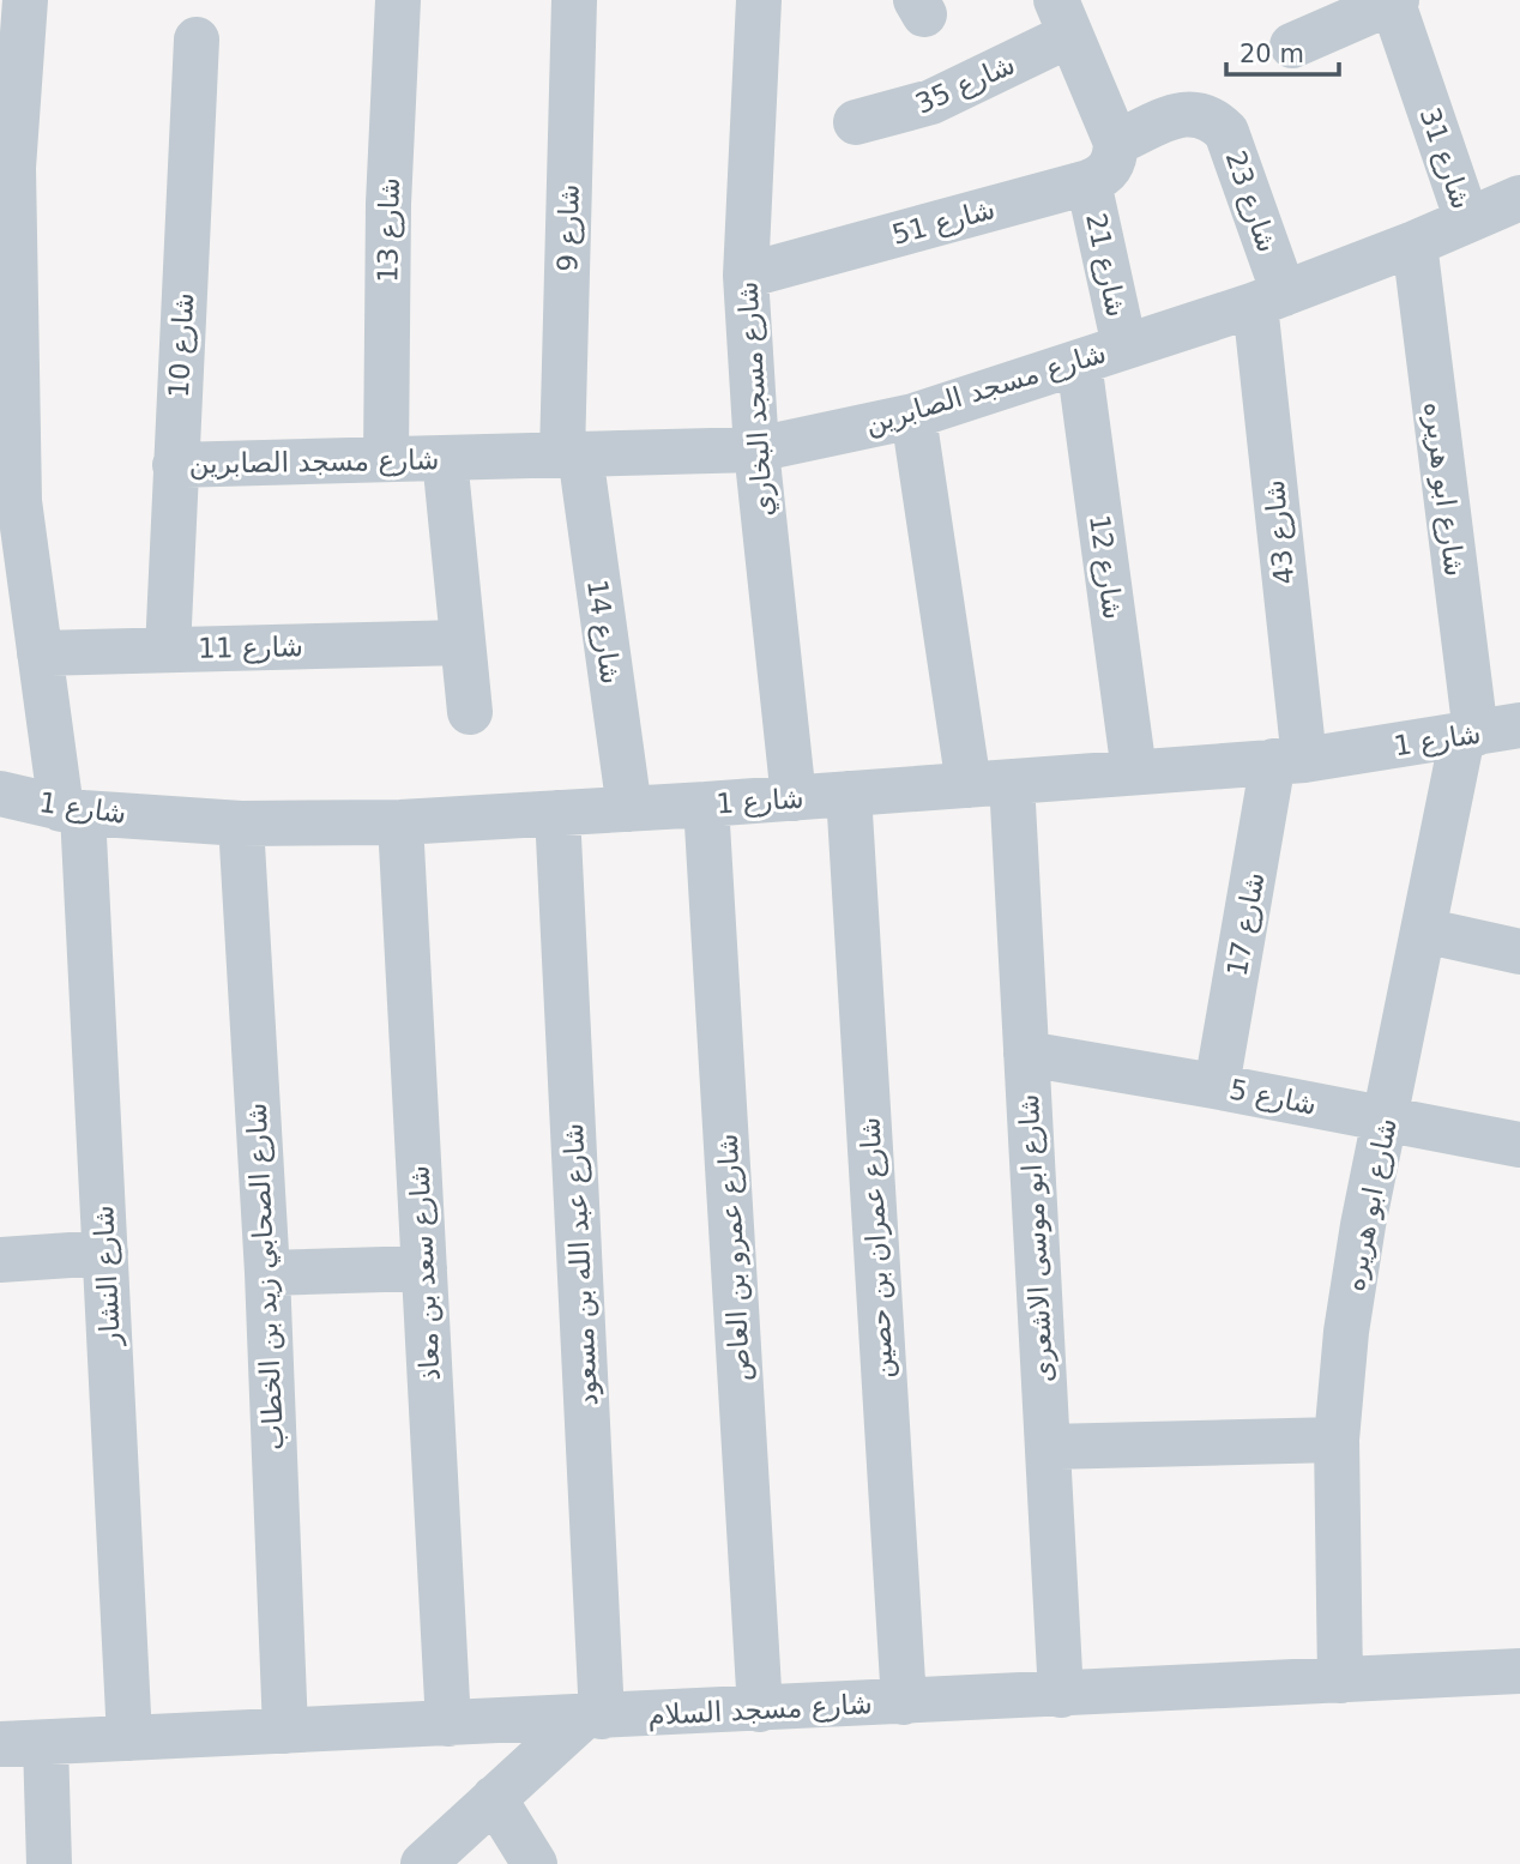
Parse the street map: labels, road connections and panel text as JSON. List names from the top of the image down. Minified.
{"streets":{"street":["شارع 35","شارع 31","شارع 23","شارع 51","شارع 9","شارع 13","شارع 21","شارع 10","شارع مسجد الصابرين","شارع مسجد البخاري","شارع ابو هريره","شارع 43","شارع 12","شارع 14","شارع 11","شارع 1","شارع 17","شارع 5","شارع ابو موسى الاشعرى","شارع عمران بن حصين","شارع عمرو بن العاص","شارع عبد الله بن مسعود","شارع سعد بن معاذ","شارع النشار","شارع الصحابي زيد بن الخطاب","شارع مسجد السلام"]},"crossings":[["شارع 31","شارع مسجد الصابرين"],["شارع 23","شارع مسجد الصابرين"],["شارع 23","شارع 43"],["شارع 51","شارع 21"],["شارع 51","شارع مسجد البخاري"],["شارع 9","شارع مسجد الصابرين"],["شارع 9","شارع 14"],["شارع 13","شارع مسجد الصابرين"],["شارع 21","شارع مسجد الصابرين"],["شارع 10","شارع مسجد الصابرين"],["شارع 10","شارع 11"],["شارع مسجد الصابرين","شارع مسجد البخاري"],["شارع مسجد الصابرين","شارع ابو هريره"],["شارع مسجد الصابرين","شارع 43"],["شارع مسجد الصابرين","شارع 12"],["شارع مسجد الصابرين","شارع 14"],["شارع مسجد الصابرين","شارع ابو موسى الاشعرى"],["شارع مسجد البخاري","شارع 1"],["شارع ابو هريره","شارع 1"],["شارع ابو هريره","شارع 5"],["شارع ابو هريره","شارع مسجد السلام"],["شارع 43","شارع 1"],["شارع 43","شارع 17"],["شارع 12","شارع 1"],["شارع 14","شارع 1"],["شارع 11","شارع النشار"],["شارع 1","شارع 17"],["شارع 1","شارع ابو موسى الاشعرى"],["شارع 1","شارع عمران بن حصين"],["شارع 1","شارع عمرو بن العاص"],["شارع 1","شارع عبد الله بن مسعود"],["شارع 1","شارع سعد بن معاذ"],["شارع 1","شارع النشار"],["شارع 1","شارع الصحابي زيد بن الخطاب"],["شارع 17","شارع 5"],["شارع 5","شارع ابو موسى الاشعرى"],["شارع ابو موسى الاشعرى","شارع مسجد السلام"],["شارع عمران بن حصين","شارع مسجد السلام"],["شارع عمرو بن العاص","شارع مسجد السلام"],["شارع عبد الله بن مسعود","شارع مسجد السلام"],["شارع سعد بن معاذ","شارع مسجد السلام"],["شارع النشار","شارع مسجد السلام"],["شارع الصحابي زيد بن الخطاب","شارع مسجد السلام"]],"scale_bar":"20 m"}
